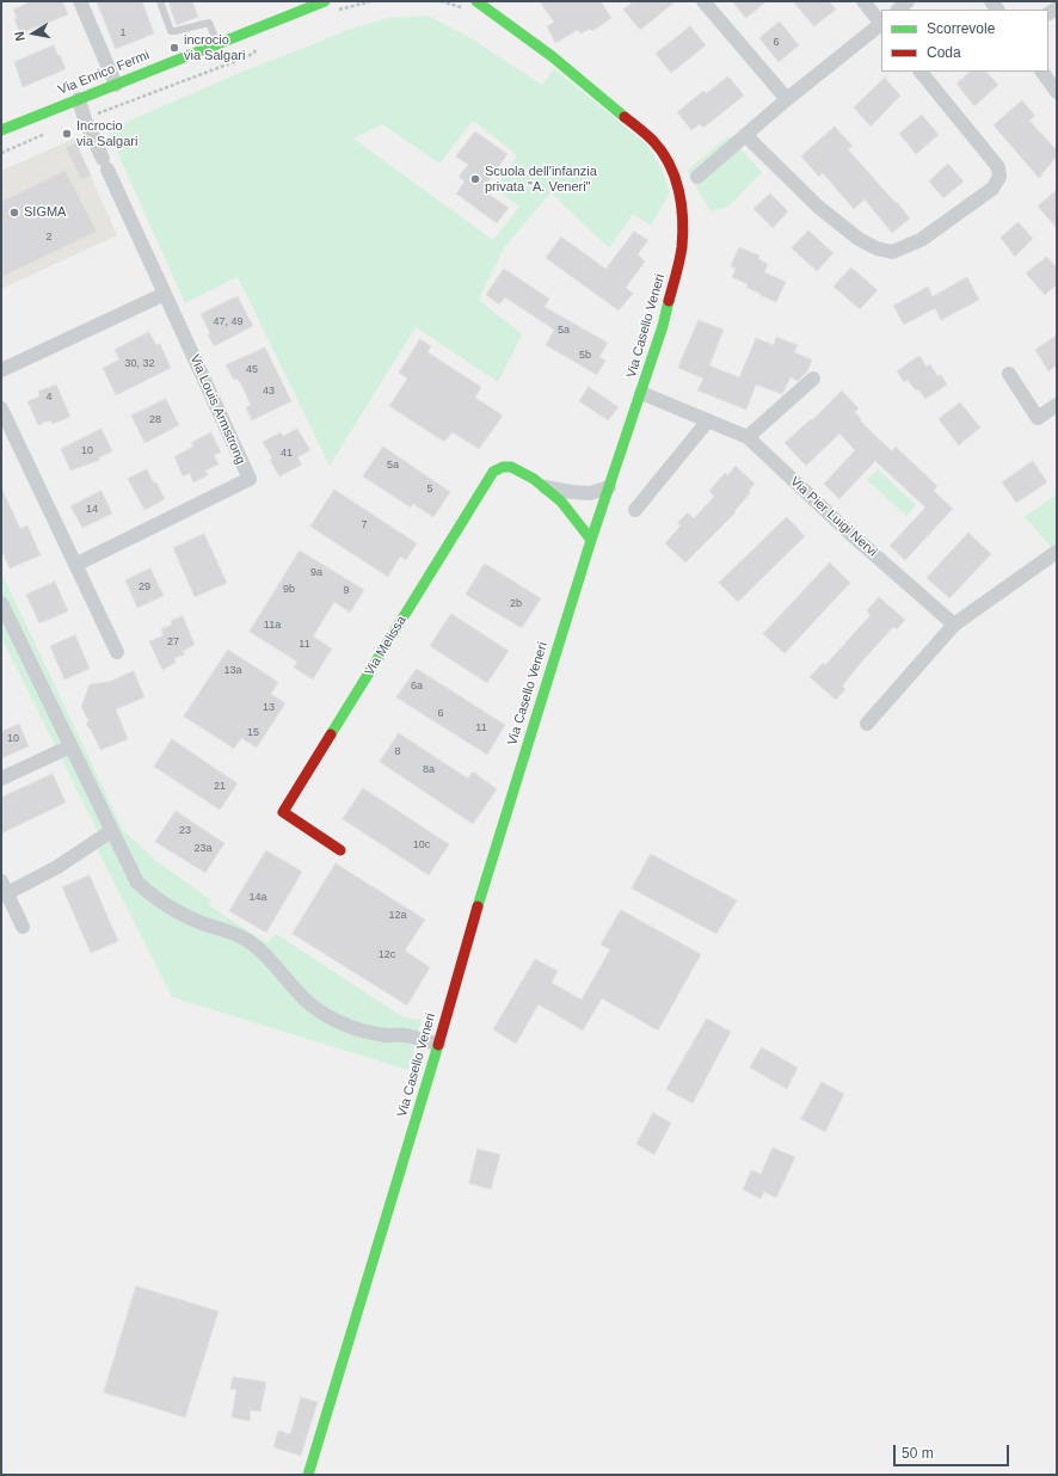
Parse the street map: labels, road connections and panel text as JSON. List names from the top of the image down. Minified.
{"streets":{"street":["Via Enrico Fermi","Via Casello Veneri","Via Louis Armstrong","Via Pier Luigi Nervi","Via Melissa"]},"crossings":[["Via Enrico Fermi","Via Louis Armstrong"],["Via Casello Veneri","Via Pier Luigi Nervi"],["Via Casello Veneri","Via Melissa"]],"places":["incrocio via Salgari","Incrocio via Salgari","Scuola dell'infanzia privata \"A. Veneri\"","SIGMA"],"house_numbers":["1","6","2","47, 49","5a","5b","30, 32","45","43","4","28","10","41","5a","5","14","7","9a","29","9b","9","2b","11a","27","11","13a","6a","13","6","11","15","10","8","8a","21","23","10c","23a","14a","12a","12c"],"legend":["Scorrevole","Coda"],"scale_bar":"50 m","north":"left"}
